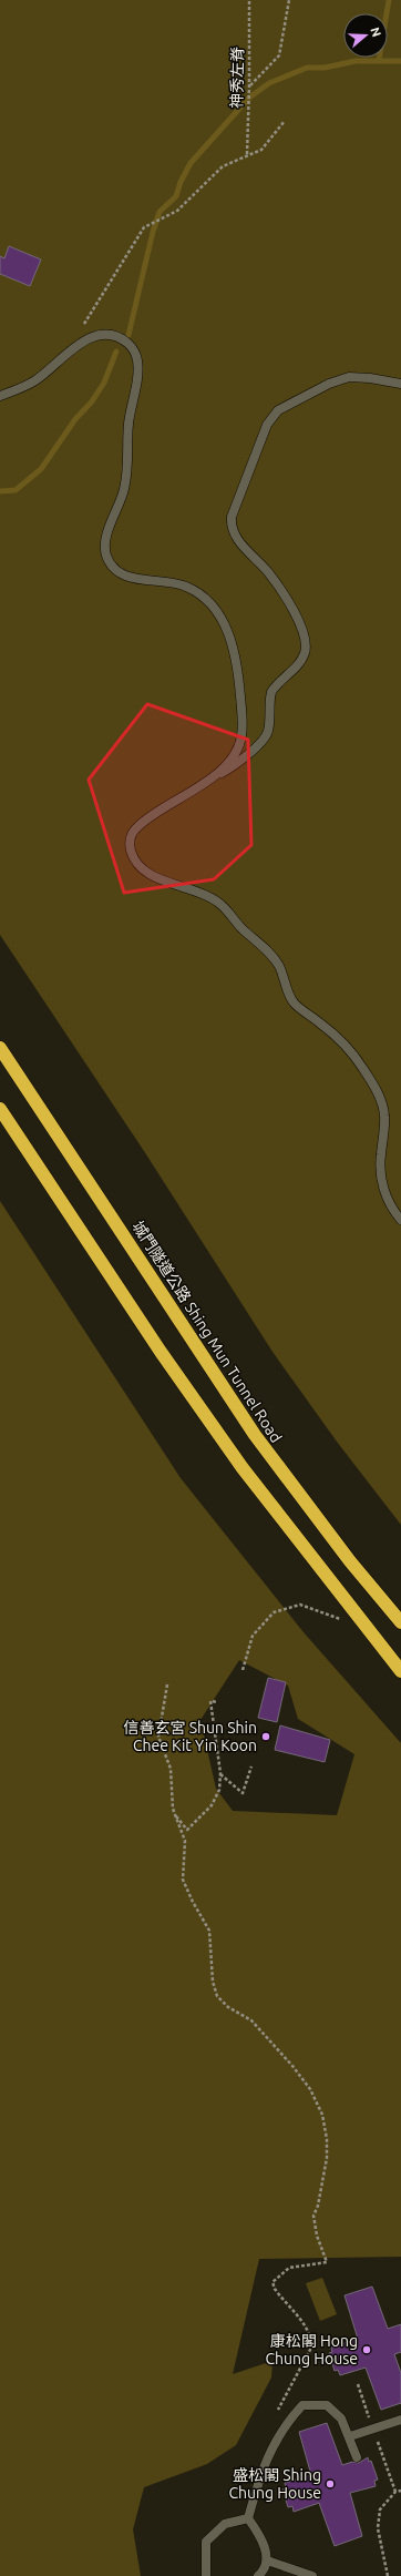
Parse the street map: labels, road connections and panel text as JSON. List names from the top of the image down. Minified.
{"streets":{"highway":["城門隧道公路 Shing Mun Tunnel Road"],"path":["神秀左脊"]},"places":["信善玄宮 Shun Shin Chee Kit Yin Koon","康松閣 Hong Chung House","盛松閣 Shing Chung House"],"north":"right"}
